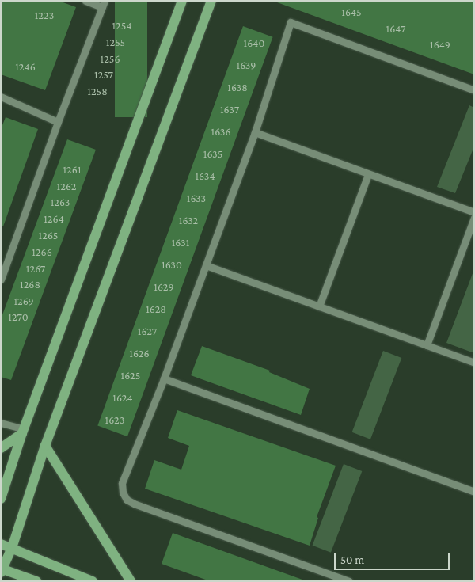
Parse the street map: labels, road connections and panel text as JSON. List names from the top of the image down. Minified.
{"house_numbers":["1645","1223","1254","1647","1255","1640","1649","1256","1639","1246","1257","1638","1258","1637","1636","1635","1261","1634","1262","1633","1263","1264","1632","1265","1631","1266","1630","1267","1268","1629","1269","1628","1270","1627","1626","1625","1624","1623"],"scale_bar":"50 m"}
